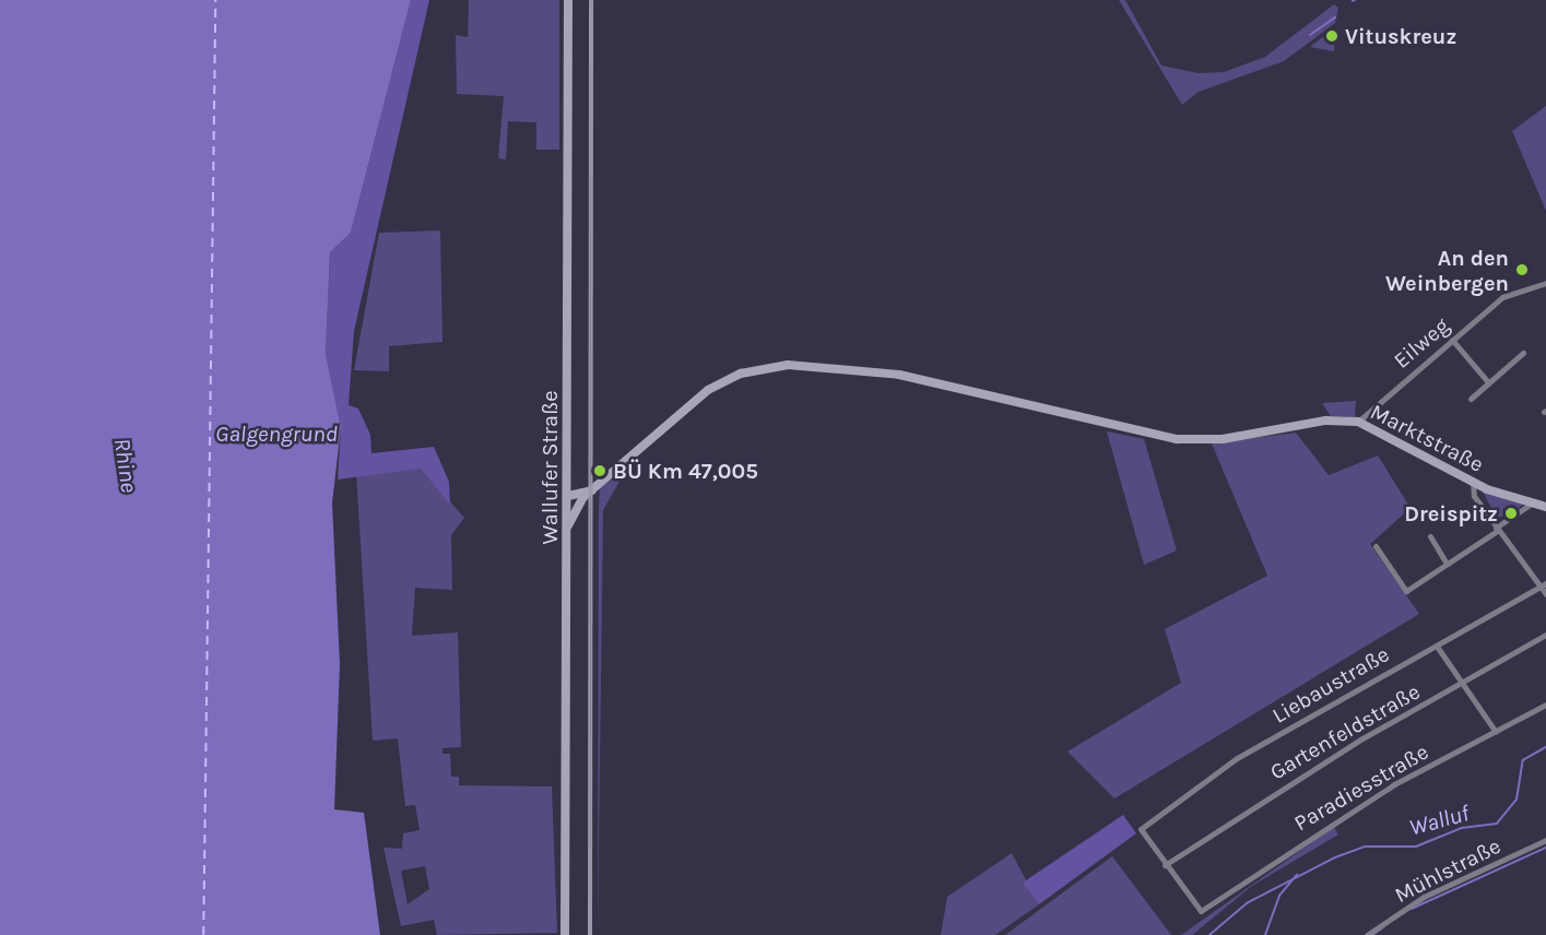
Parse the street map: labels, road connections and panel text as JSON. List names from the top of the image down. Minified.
{"streets":{"street":["Eilweg","Marktstraße","Wallufer Straße","Liebaustraße","Gartenfeldstraße","Paradiesstraße","Mühlstraße"]},"crossings":[["Eilweg","Marktstraße"],["Liebaustraße","Gartenfeldstraße"],["Liebaustraße","Paradiesstraße"],["Gartenfeldstraße","Paradiesstraße"]],"water":["Galgengrund","Rhine","Walluf"],"places":["Vituskreuz","An den Weinbergen","BÜ Km 47,005","Dreispitz"]}
